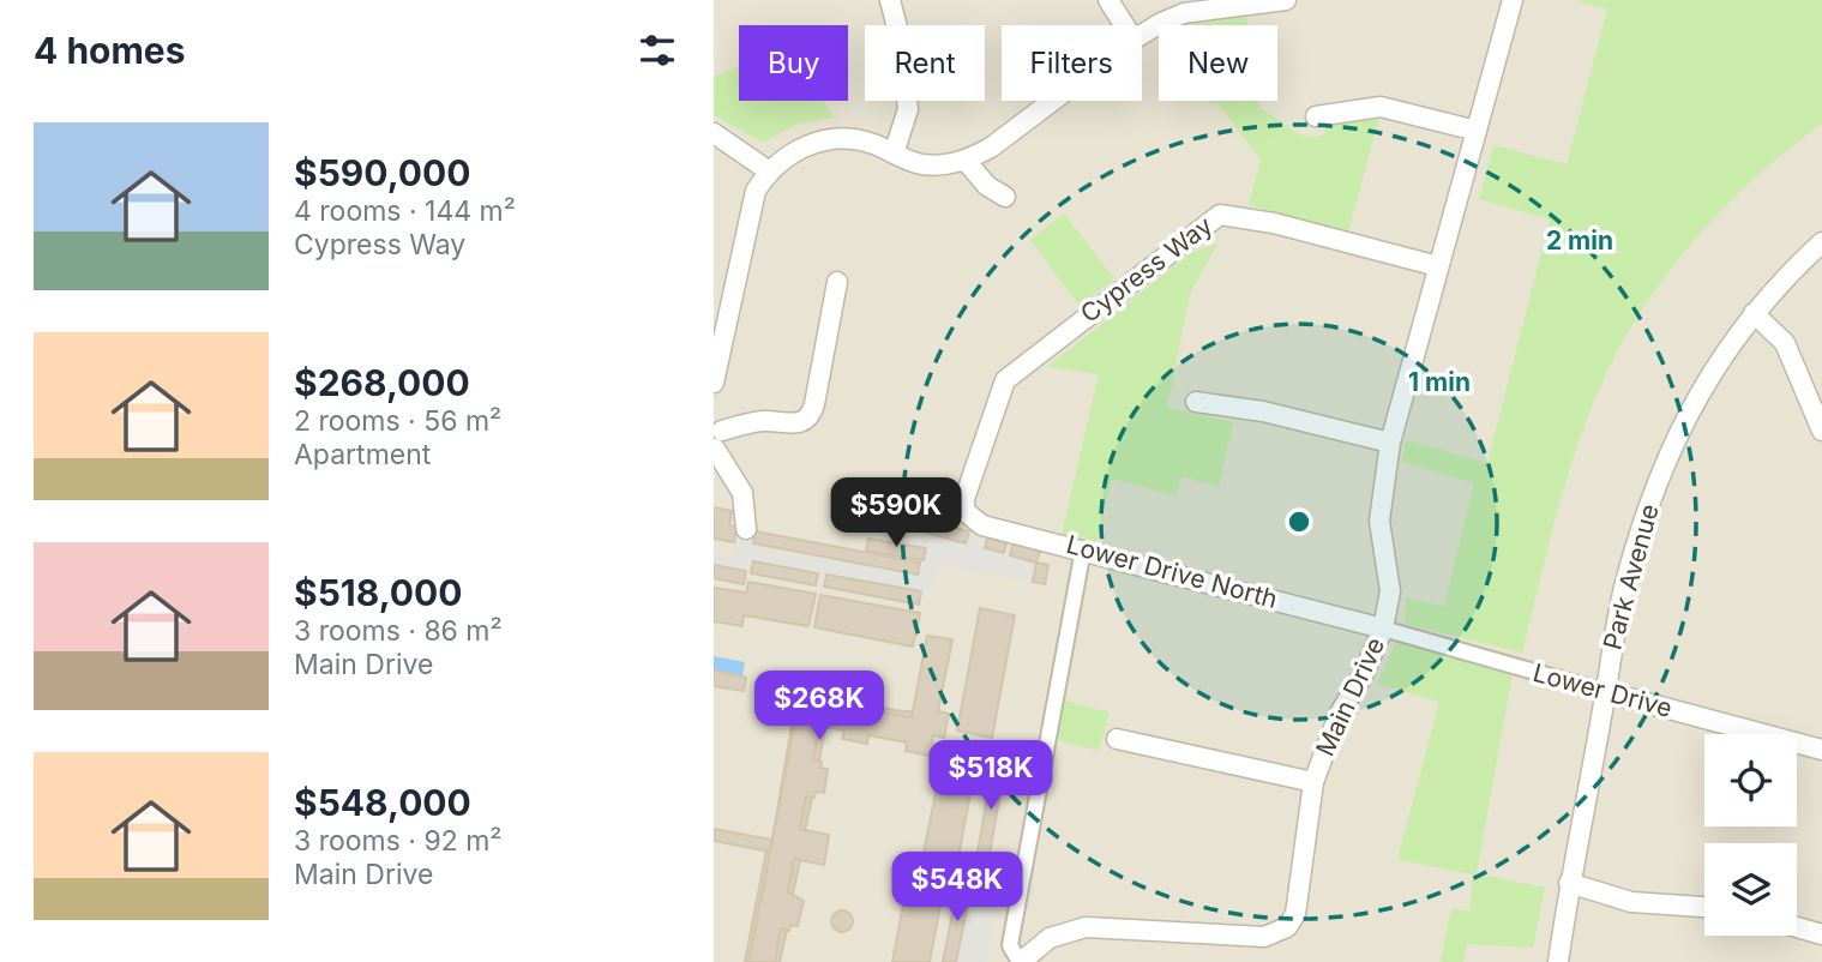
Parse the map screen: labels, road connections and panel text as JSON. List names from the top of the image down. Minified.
{"streets":{"street":["Cypress Way","Lower Drive North","Park Avenue","Lower Drive","Main Drive"]},"crossings":[["Cypress Way","Lower Drive North"],["Cypress Way","Main Drive"],["Lower Drive North","Lower Drive"],["Lower Drive North","Main Drive"],["Park Avenue","Lower Drive"],["Lower Drive","Main Drive"]],"page":{"heading":"4 homes","chip":["Buy","Rent","Filters","New"],"list":[{"name":"$590,000","note":"4 rooms · 144 m² · Cypress Way"},{"name":"$268,000","note":"2 rooms · 56 m² · Apartment"},{"name":"$518,000","note":"3 rooms · 86 m² · Main Drive"},{"name":"$548,000","note":"3 rooms · 92 m² · Main Drive"}],"price":["$590K","$268K","$518K","$548K"]},"rings":["2 min","1 min"]}
